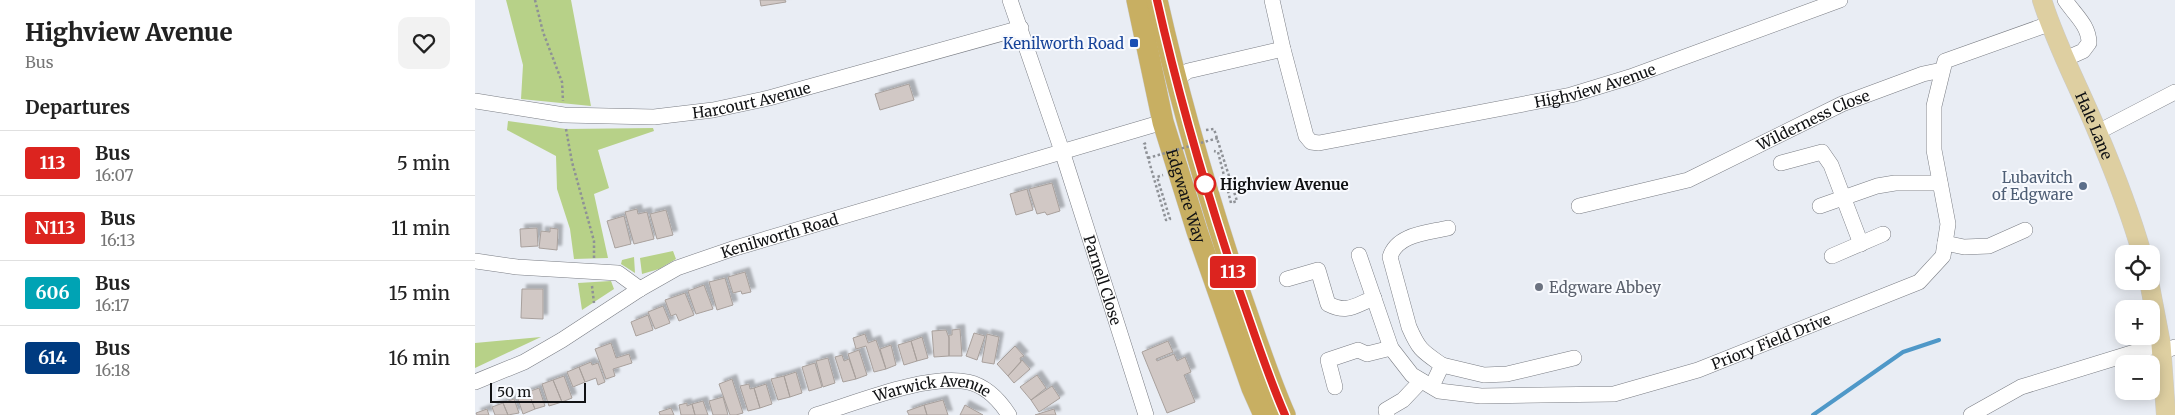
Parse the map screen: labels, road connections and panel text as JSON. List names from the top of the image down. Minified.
{"streets":{"highway":["Edgware Way"],"main road":["Hale Lane"],"street":["Highview Avenue","Harcourt Avenue","Wilderness Close","Kenilworth Road","Parnell Close","Priory Field Drive","Warwick Avenue"]},"crossings":[["Harcourt Avenue","Parnell Close"],["Wilderness Close","Priory Field Drive"],["Edgware Way","Kenilworth Road"],["Kenilworth Road","Parnell Close"]],"places":{"transit":["Kenilworth Road"],"other":["Highview Avenue","Lubavitch of Edgware","Edgware Abbey"]},"lines":["bus line 113"],"scale_bar":"50 m","page":{"heading":[["Highview Avenue","Bus"],"Departures"],"on_map":"113","list":[{"mark":"113","name":"Bus","note":"16:07","value":"5 min"},{"mark":"N113","name":"Bus","note":"16:13","value":"11 min"},{"mark":"606","name":"Bus","note":"16:17","value":"15 min"},{"mark":"614","name":"Bus","note":"16:18","value":"16 min"}],"map_buttons":["+","−"],"scale":"50 m"}}
